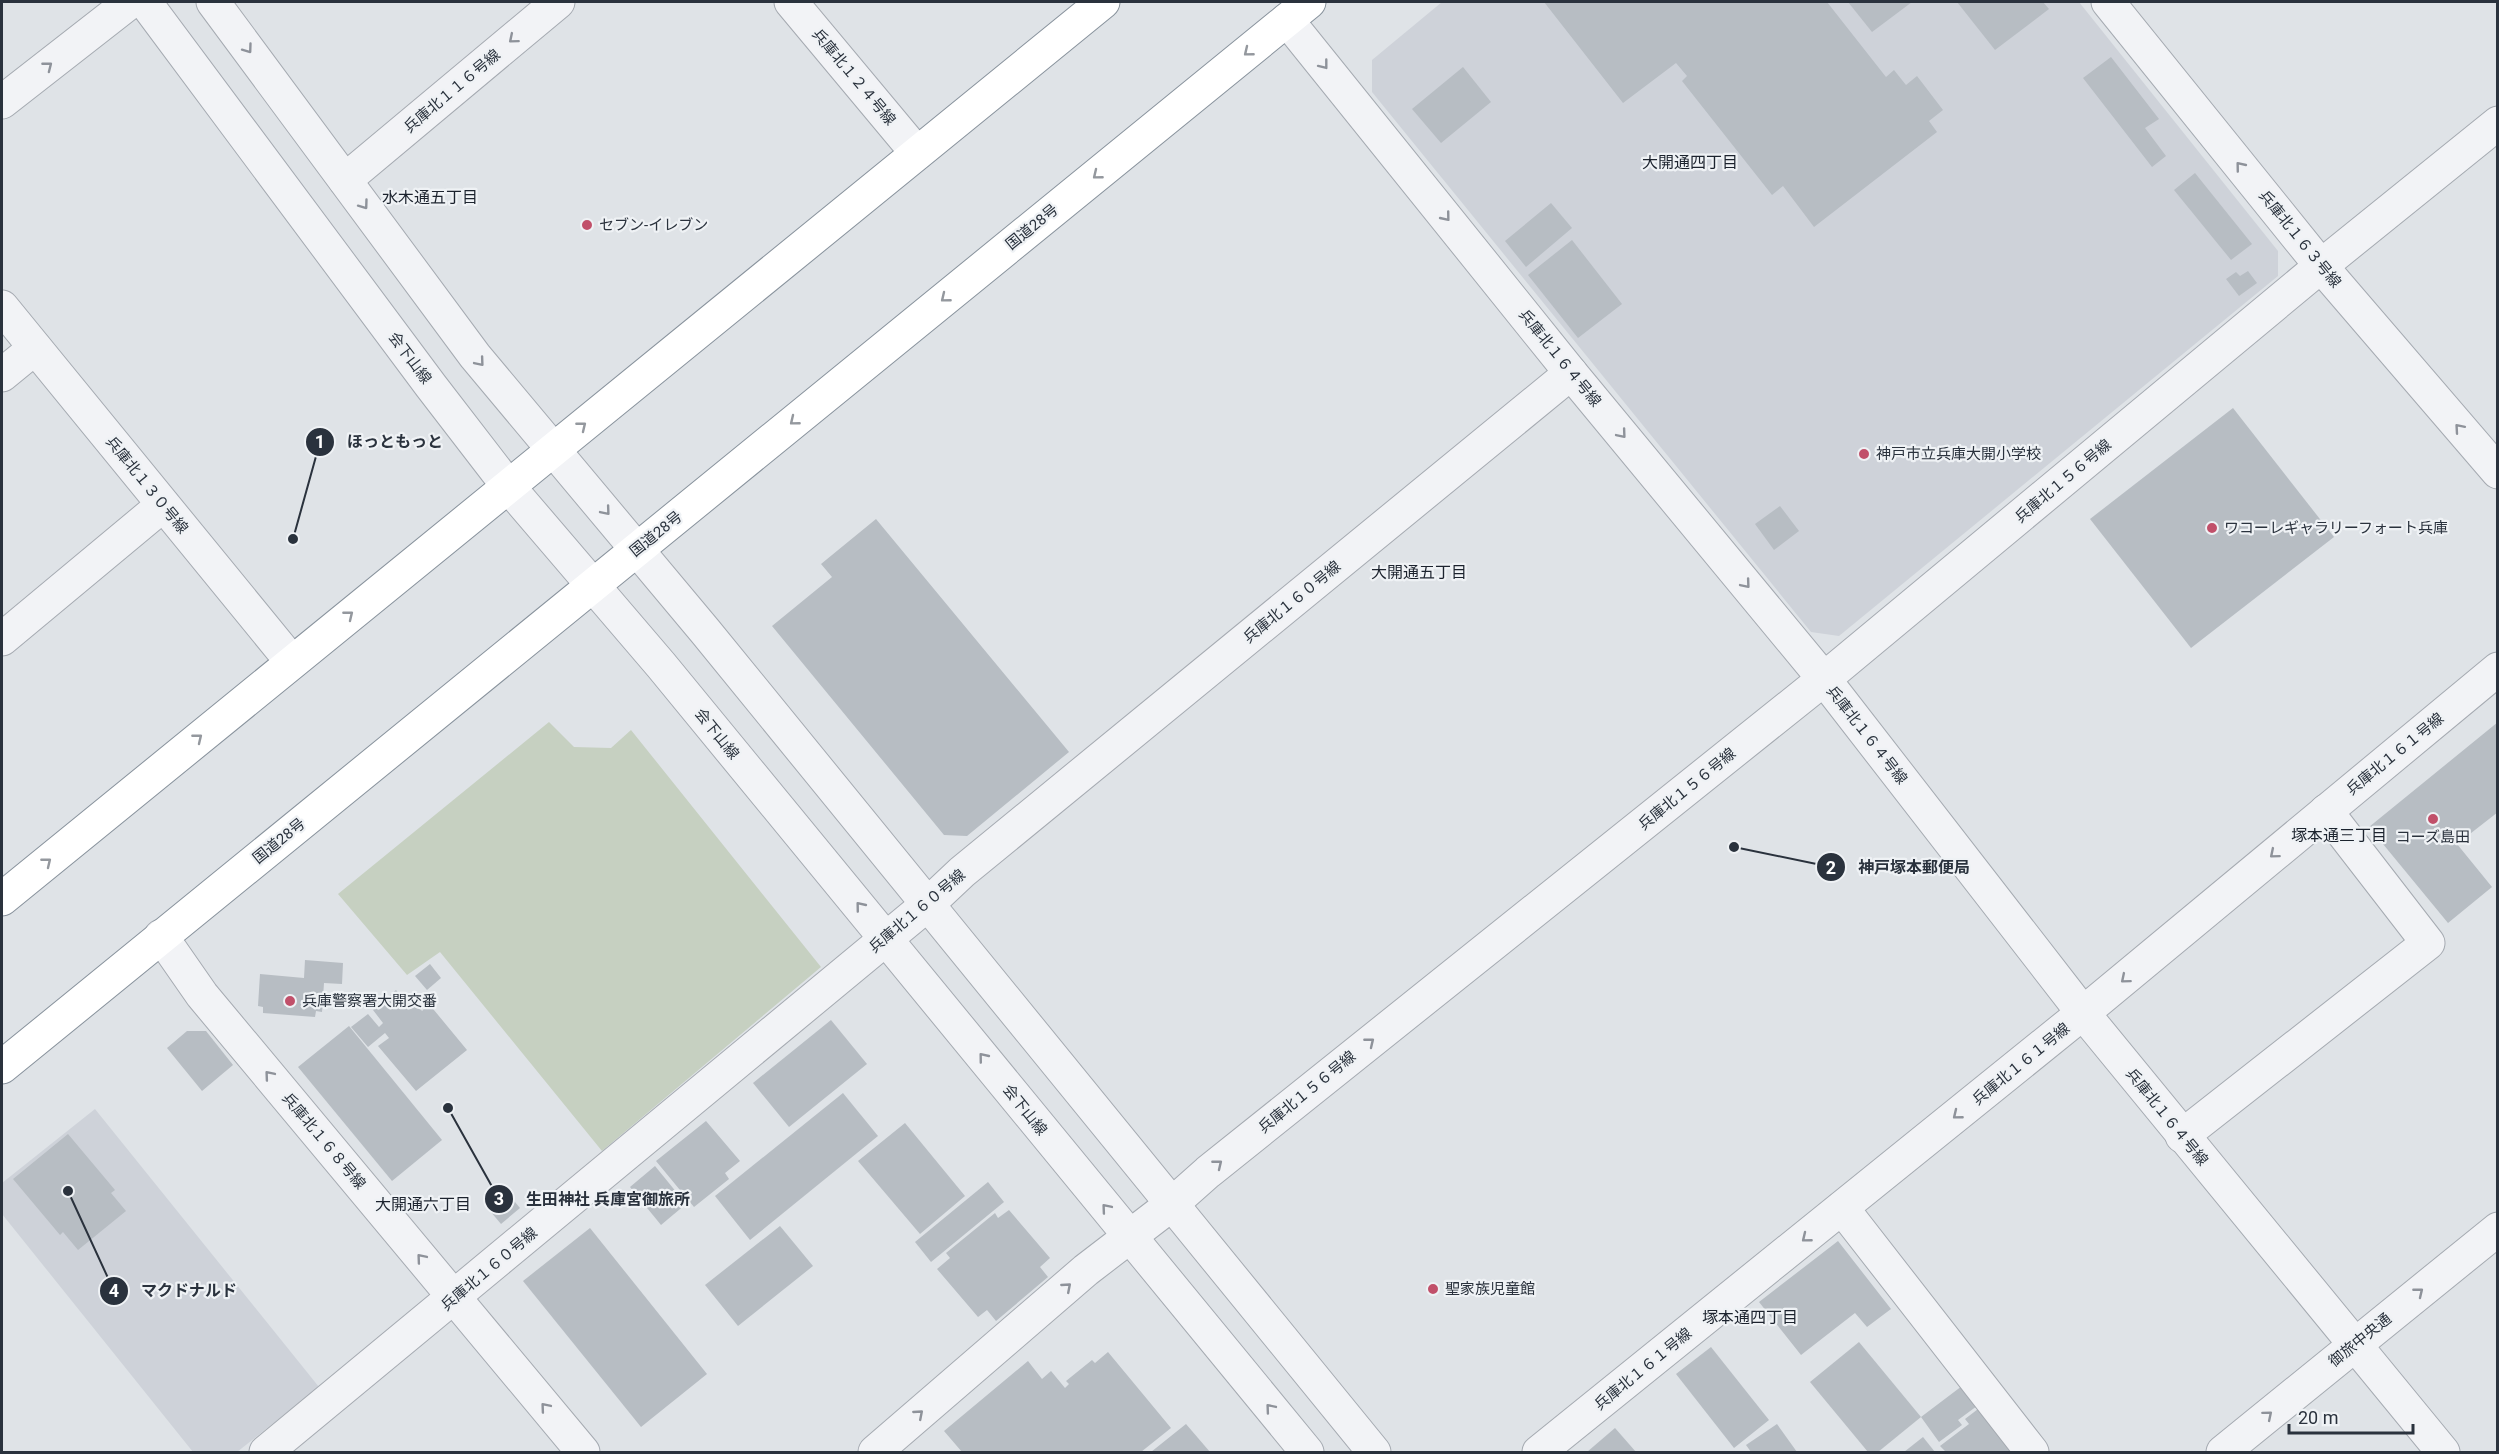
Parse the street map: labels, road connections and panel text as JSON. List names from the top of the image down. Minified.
{"streets":{"highway":["国道28号"],"street":["兵庫北１２４号線","兵庫北１１６号線","兵庫北１６３号線","会下山線","兵庫北１６４号線","兵庫北１５６号線","兵庫北１３０号線","兵庫北１６０号線","兵庫北１６１号線","兵庫北１６８号線","御旅中央通"]},"crossings":[["国道28号","会下山線"],["国道28号","兵庫北１６４号線"],["国道28号","兵庫北１６８号線"],["兵庫北１６３号線","兵庫北１５６号線"],["会下山線","兵庫北１５６号線"],["会下山線","兵庫北１６０号線"],["兵庫北１６４号線","兵庫北１５６号線"],["兵庫北１６４号線","兵庫北１６０号線"],["兵庫北１６４号線","兵庫北１６１号線"],["兵庫北１６４号線","御旅中央通"],["兵庫北１６０号線","兵庫北１６８号線"]],"one_way":["兵庫北１１６号線","兵庫北１６３号線","兵庫北１６４号線","兵庫北１５６号線","兵庫北１６１号線","兵庫北１６８号線","御旅中央通"],"districts":["大開通四丁目","水木通五丁目","大開通五丁目","塚本通三丁目","大開通六丁目","塚本通四丁目"],"places":["セブン-イレブン","神戸市立兵庫大開小学校","ワコーレギャラリーフォート兵庫","ほっともっと","コーズ島田","神戸塚本郵便局","兵庫警察署大開交番","生田神社 兵庫宮御旅所","マクドナルド","聖家族児童館"],"scale_bar":"20 m"}
